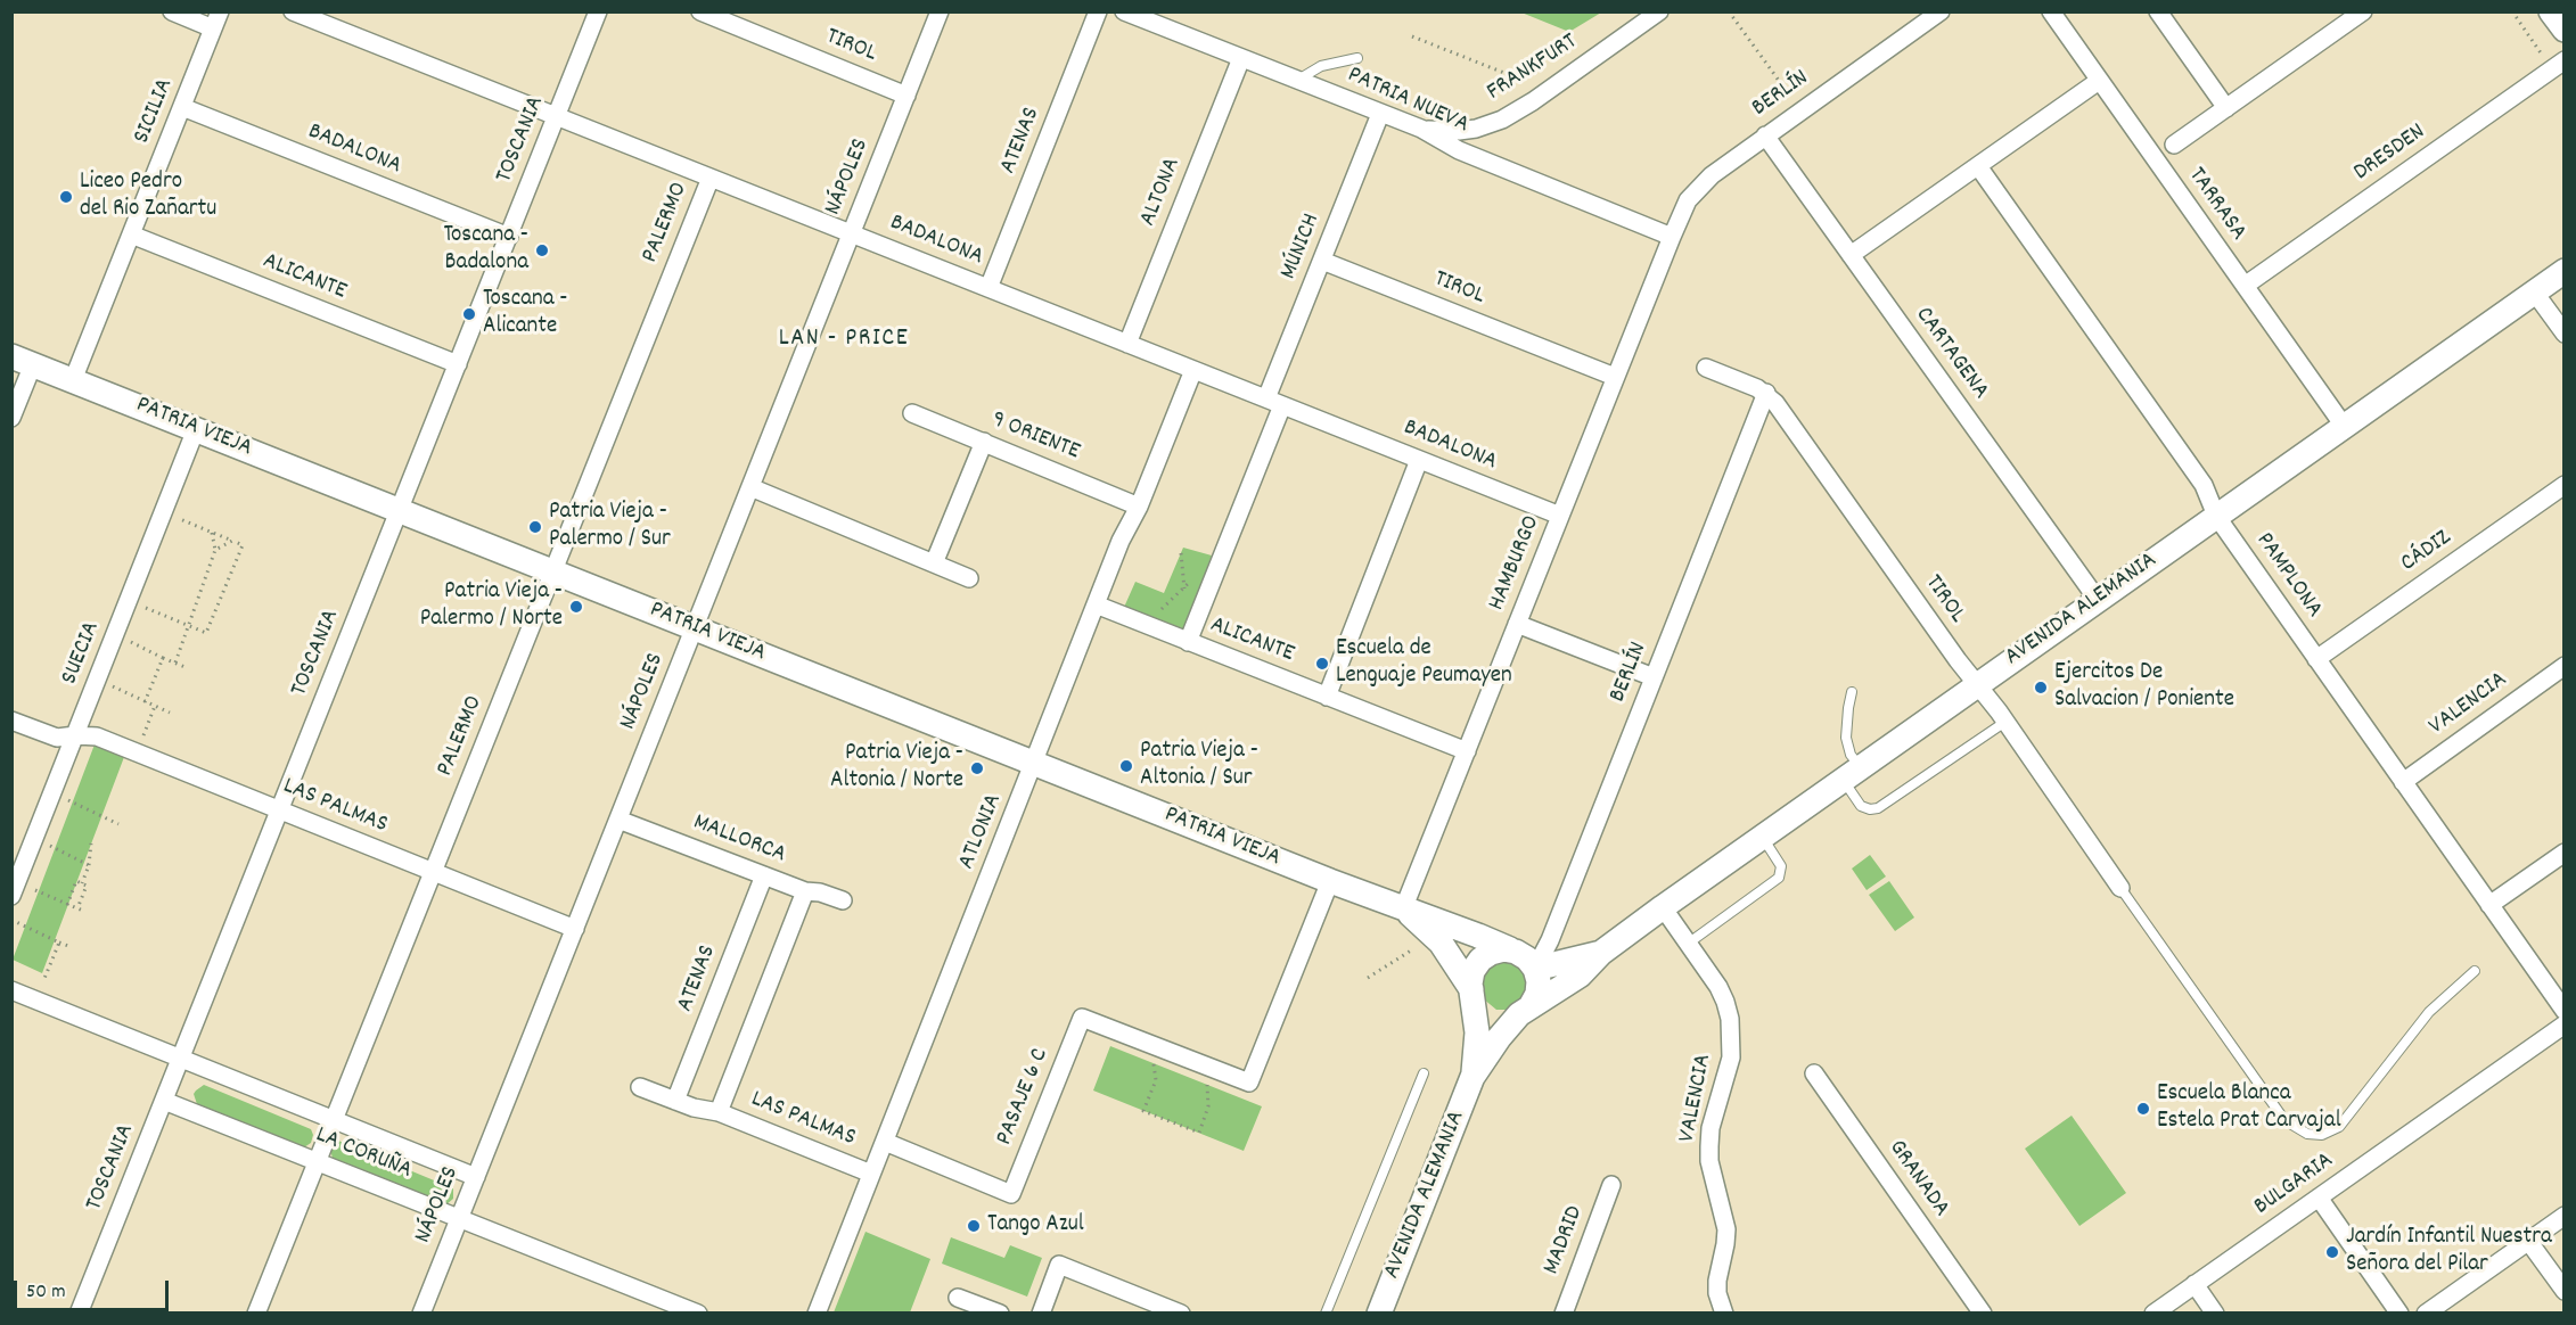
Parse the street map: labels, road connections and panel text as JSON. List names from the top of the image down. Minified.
{"streets":{"street":["TIROL","FRANKFURT","BERLÍN","PATRIA NUEVA","SICILIA","TOSCANIA","ATENAS","BADALONA","DRESDEN","NÁPOLES","ALTONA","TARRASA","PALERMO","MÚNICH","ALICANTE","CARTAGENA","PATRIA VIEJA","9 ORIENTE","CÁDIZ","HAMBURGO","PAMPLONA","AVENIDA ALEMANIA","SUECIA","VALENCIA","LAS PALMAS","ATLONIA","MALLORCA","PASAJE 6 C","LA CORUÑA","GRANADA","BULGARIA","MADRID"]},"crossings":[["TIROL","BERLÍN"],["TIROL","NÁPOLES"],["TIROL","MÚNICH"],["TIROL","HAMBURGO"],["TIROL","AVENIDA ALEMANIA"],["FRANKFURT","PATRIA NUEVA"],["BERLÍN","PATRIA NUEVA"],["BERLÍN","CARTAGENA"],["BERLÍN","PATRIA VIEJA"],["BERLÍN","HAMBURGO"],["BERLÍN","AVENIDA ALEMANIA"],["PATRIA NUEVA","ALTONA"],["PATRIA NUEVA","MÚNICH"],["PATRIA NUEVA","HAMBURGO"],["SICILIA","BADALONA"],["SICILIA","ALICANTE"],["SICILIA","PATRIA VIEJA"],["TOSCANIA","BADALONA"],["TOSCANIA","ALICANTE"],["TOSCANIA","PATRIA VIEJA"],["TOSCANIA","LAS PALMAS"],["TOSCANIA","LA CORUÑA"],["ATENAS","BADALONA"],["ATENAS","LAS PALMAS"],["ATENAS","MALLORCA"],["BADALONA","NÁPOLES"],["BADALONA","ALTONA"],["BADALONA","PALERMO"],["BADALONA","MÚNICH"],["BADALONA","HAMBURGO"],["BADALONA","ATLONIA"],["DRESDEN","TARRASA"],["NÁPOLES","PATRIA VIEJA"],["NÁPOLES","LAS PALMAS"],["NÁPOLES","MALLORCA"],["NÁPOLES","LA CORUÑA"],["TARRASA","AVENIDA ALEMANIA"],["PALERMO","PATRIA VIEJA"],["PALERMO","LAS PALMAS"],["PALERMO","LA CORUÑA"],["MÚNICH","ALICANTE"],["ALICANTE","HAMBURGO"],["ALICANTE","ATLONIA"],["CARTAGENA","AVENIDA ALEMANIA"],["PATRIA VIEJA","HAMBURGO"],["PATRIA VIEJA","AVENIDA ALEMANIA"],["PATRIA VIEJA","SUECIA"],["PATRIA VIEJA","ATLONIA"],["9 ORIENTE","ATLONIA"],["CÁDIZ","PAMPLONA"],["PAMPLONA","AVENIDA ALEMANIA"],["PAMPLONA","VALENCIA"],["AVENIDA ALEMANIA","VALENCIA"],["SUECIA","LAS PALMAS"],["LAS PALMAS","ATLONIA"],["LAS PALMAS","PASAJE 6 C"]],"districts":["LAN - PRICE"],"places":["Liceo Pedro del Rio Zañartu","Toscana - Badalona","Toscana - Alicante","Patria Vieja - Palermo / Sur","Patria Vieja - Palermo / Norte","Escuela de Lenguaje Peumayen","Ejercitos De Salvacion / Poniente","Patria Vieja - Altonia / Sur","Patria Vieja - Altonia / Norte","Escuela Blanca Estela Prat Carvajal","Tango Azul","Jardín Infantil Nuestra Señora del Pilar"],"scale_bar":"50 m"}
